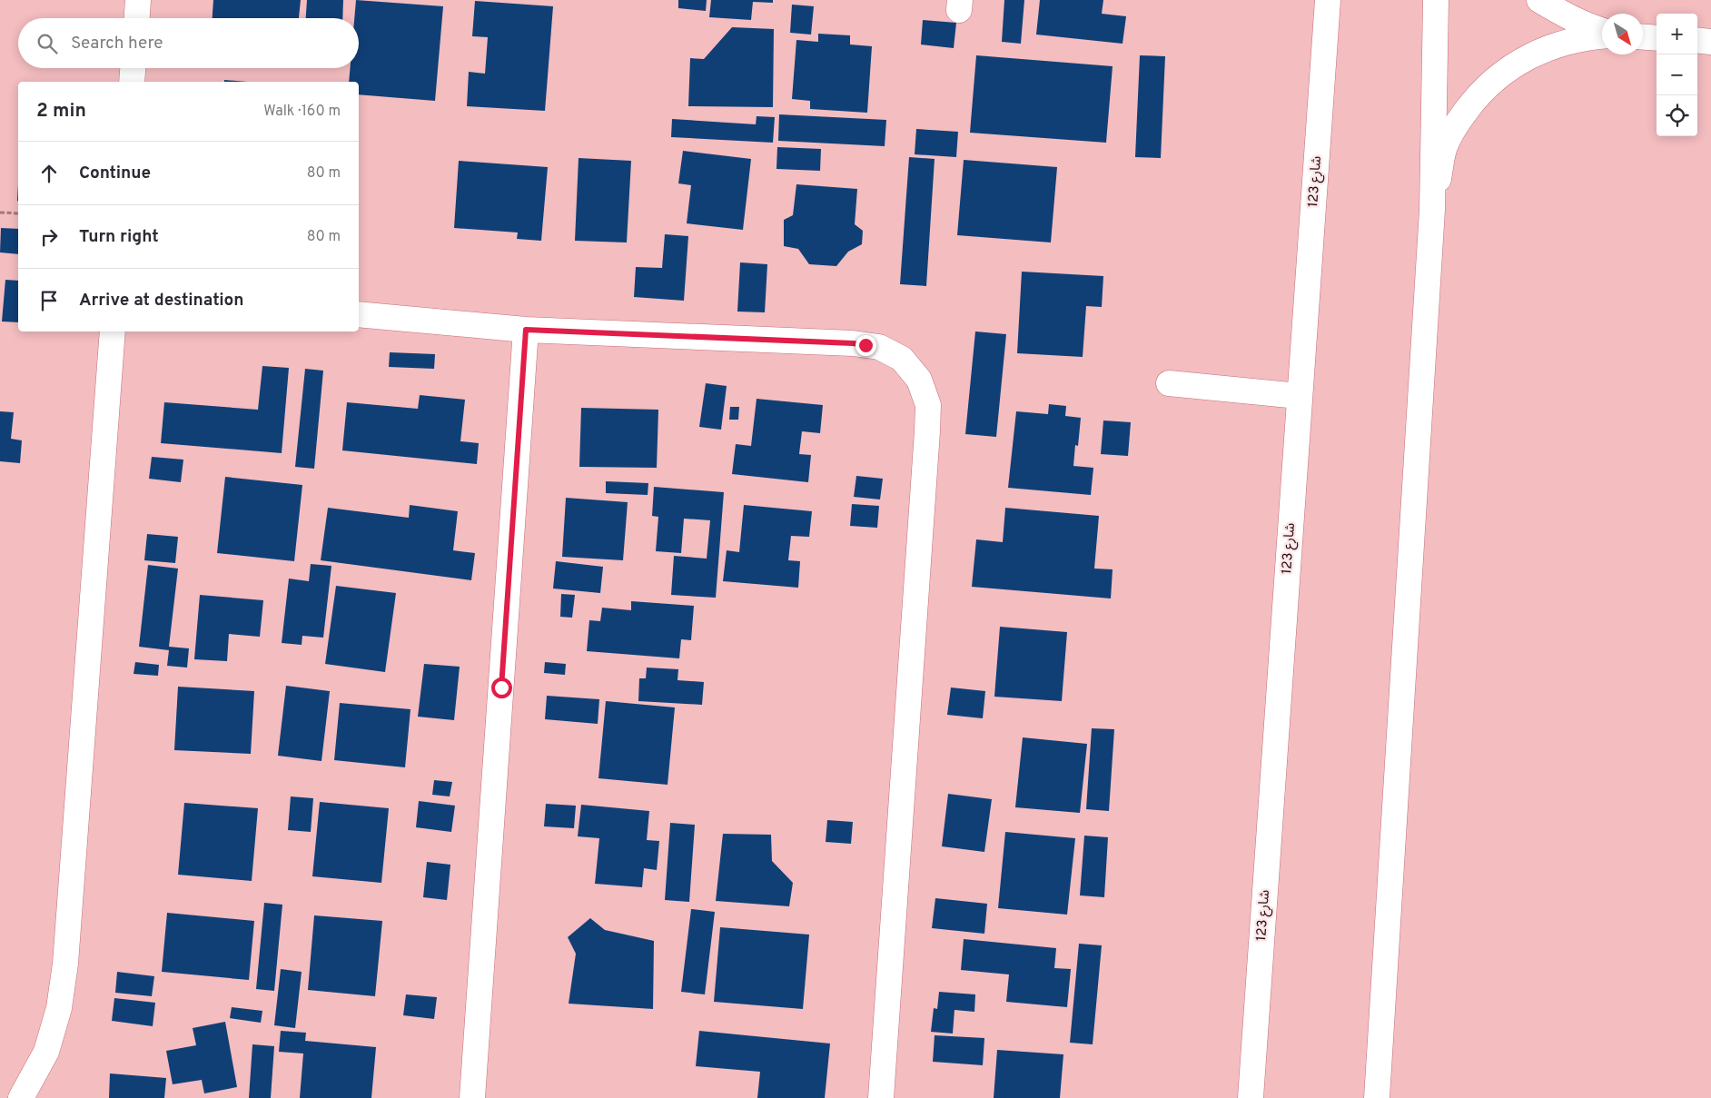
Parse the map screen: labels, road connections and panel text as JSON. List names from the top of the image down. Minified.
{"streets":{"street":["شارع 123"]},"north":"bottom right","page":{"map_buttons":["+","−"],"search":"Search here","heading":["2 min","Walk · 160 m"],"list":[["Continue","80 m"],["Turn right","80 m"],"Arrive at destination"]}}
